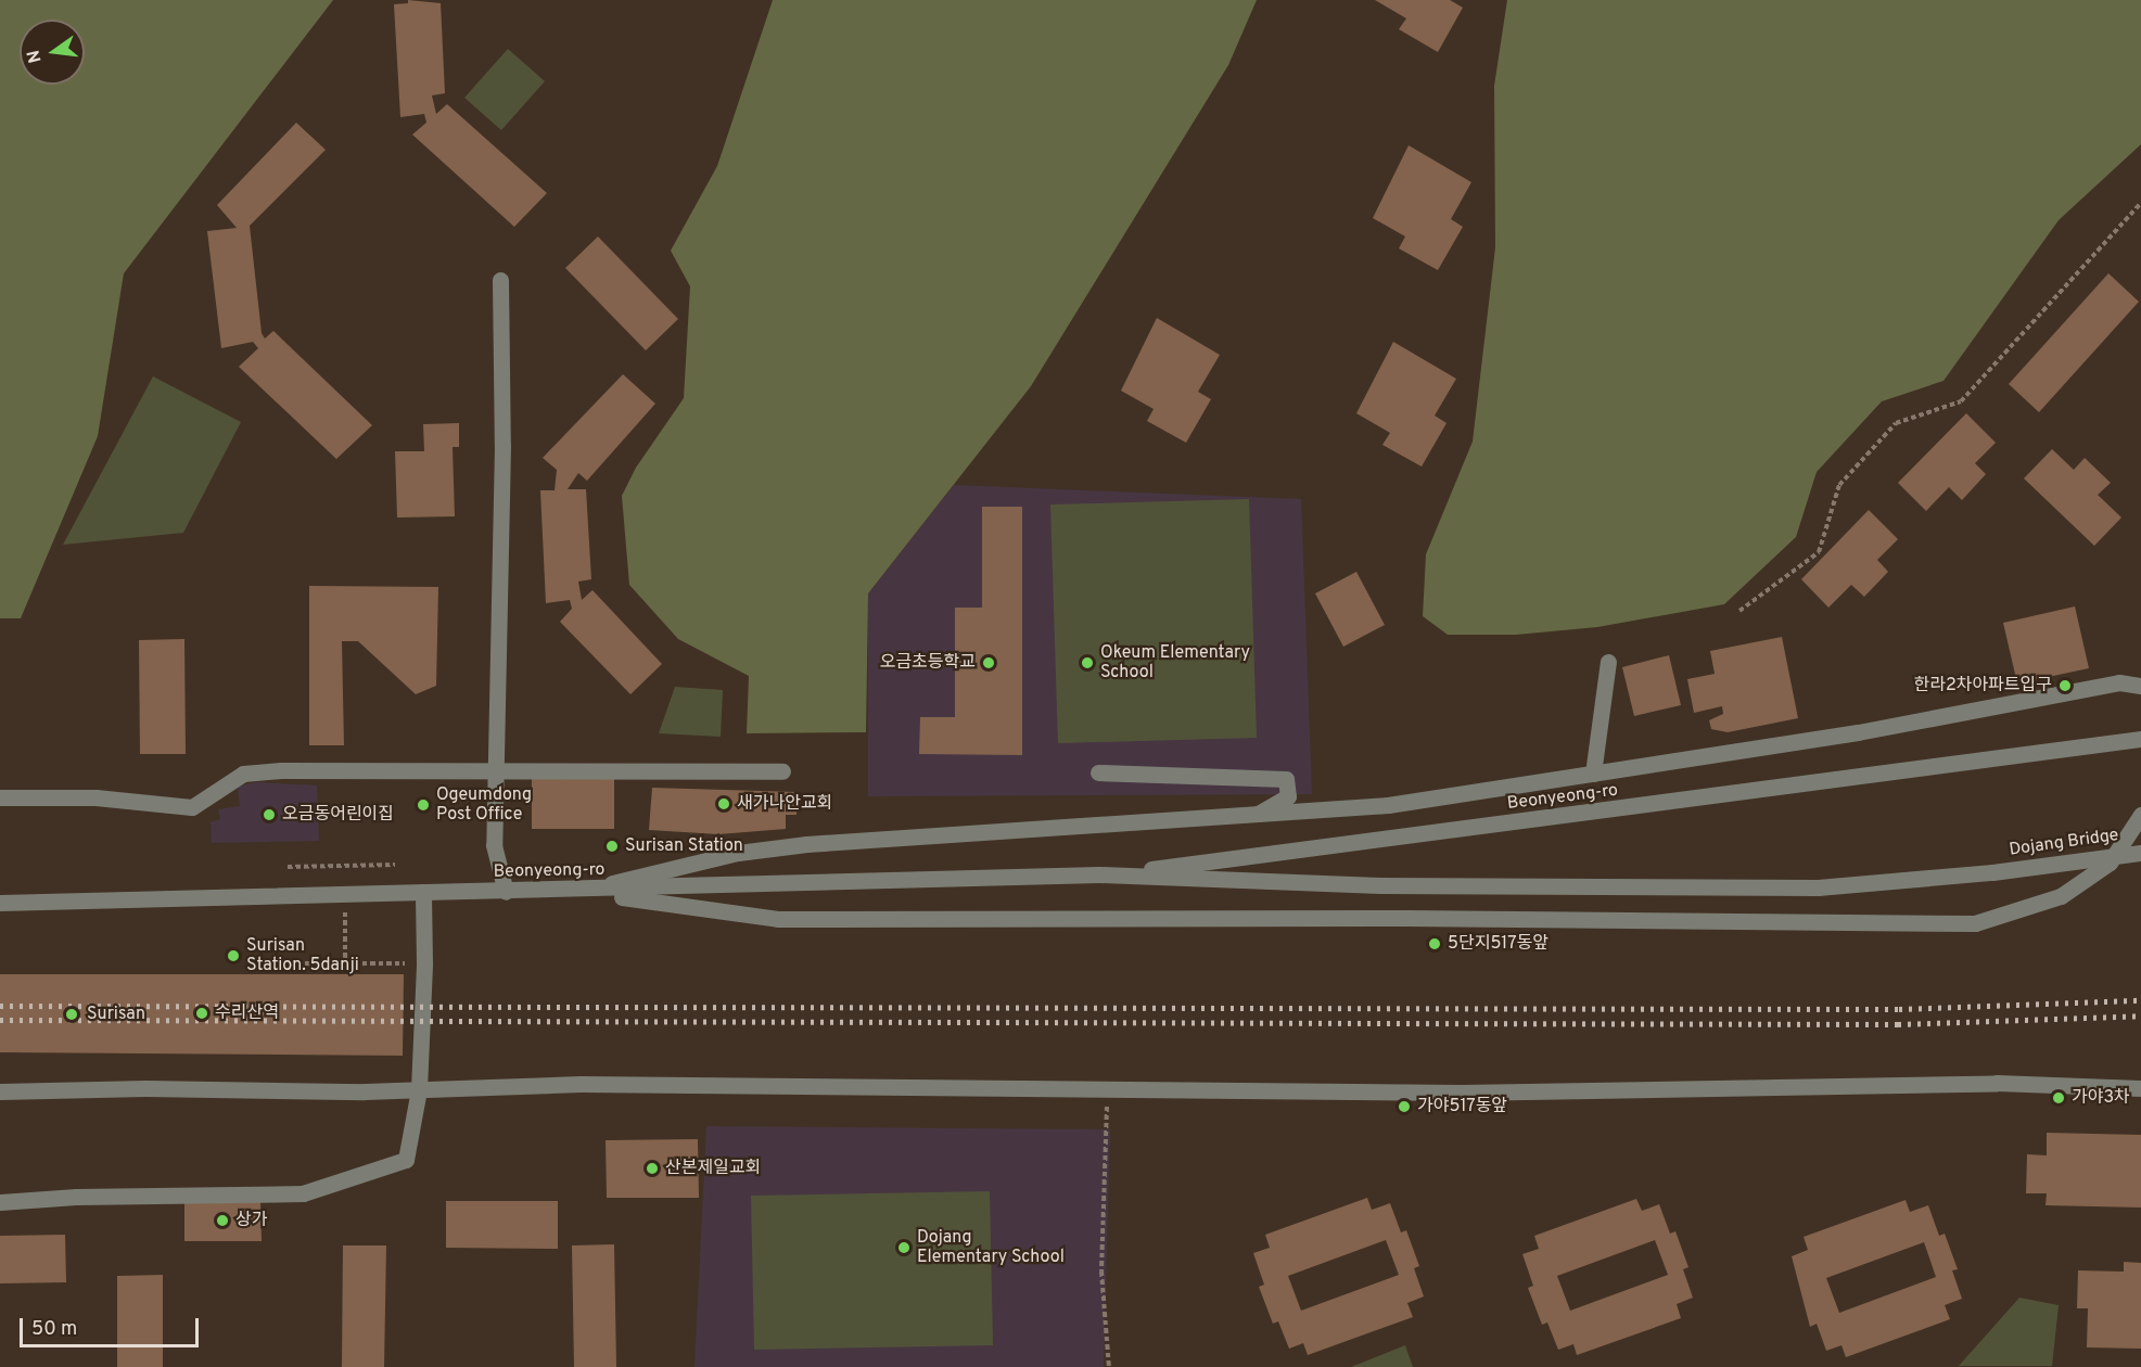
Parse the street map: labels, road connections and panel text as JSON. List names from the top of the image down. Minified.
{"streets":{"street":["Beonyeong-ro","Dojang Bridge"]},"crossings":[["Beonyeong-ro","Dojang Bridge"]],"places":["오금초등학교","Okeum Elementary School","한라2차아파트입구","새가나안교회","Ogeumdong Post Office","오금동어린이집","Surisan Station","5단지517동앞","Surisan Station. 5danji","수리산역","Surisan","가야3차","가야517동앞","산본제일교회","상가","Dojang Elementary School"],"scale_bar":"50 m","north":"left"}
